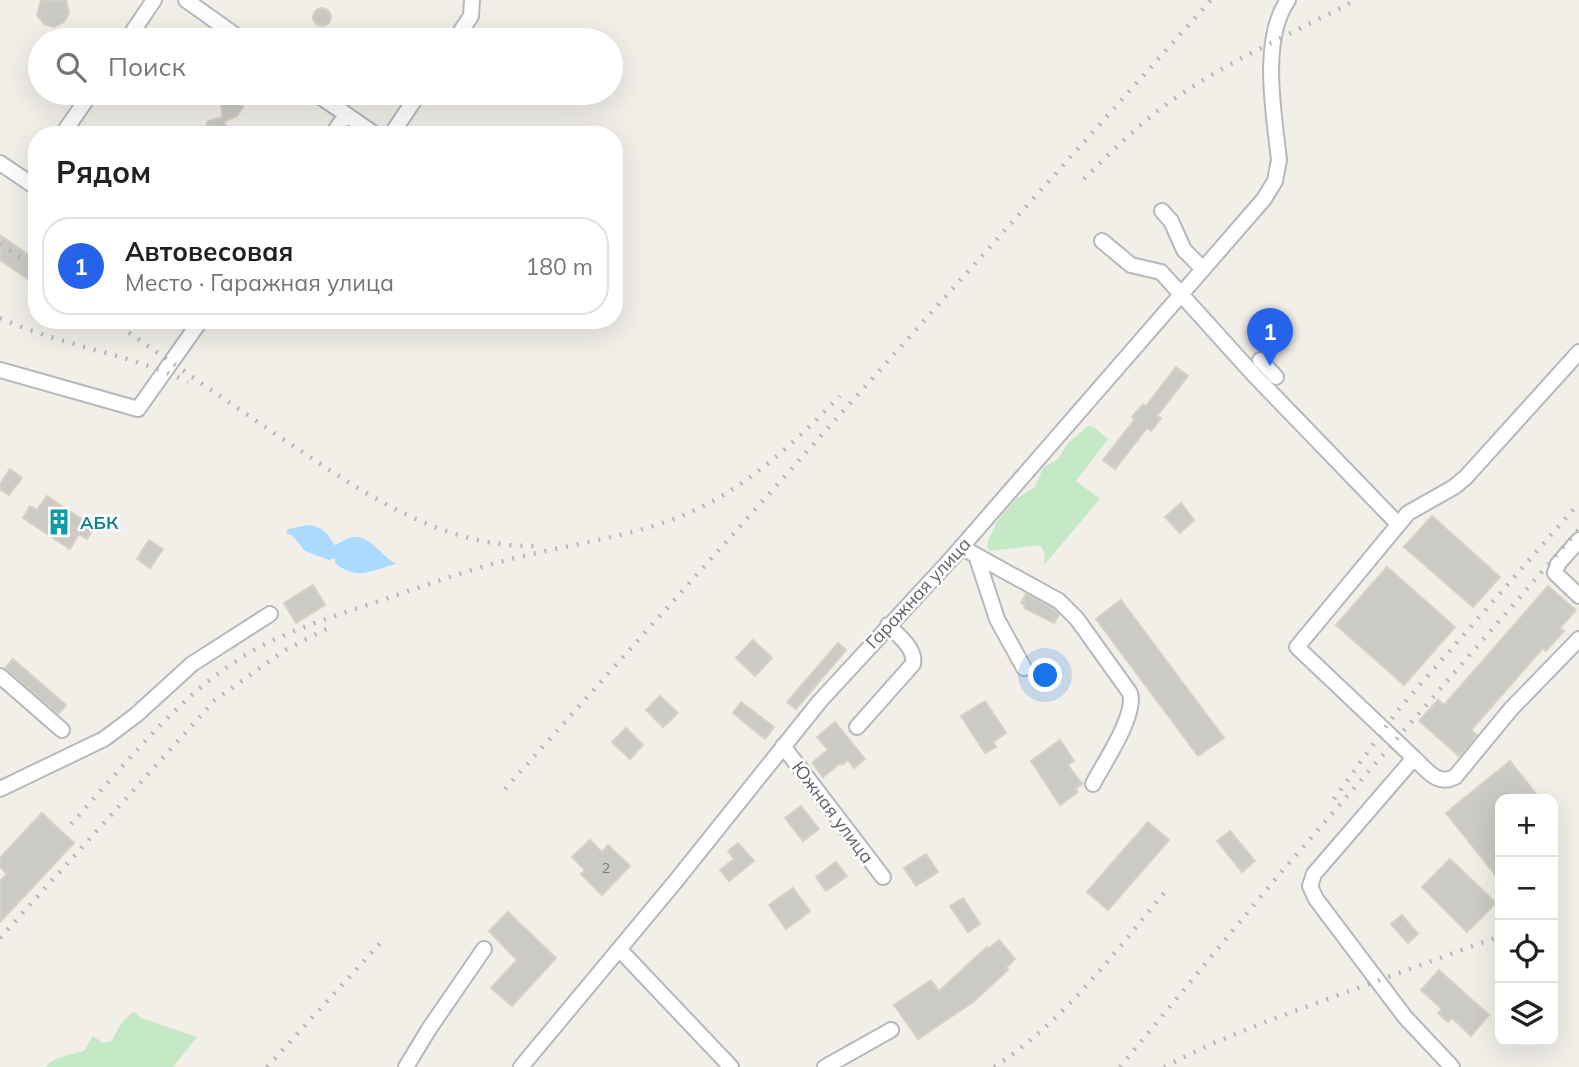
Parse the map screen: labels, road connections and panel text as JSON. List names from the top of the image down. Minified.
{"streets":{"street":["Гаражная улица","Южная улица"]},"crossings":[["Гаражная улица","Южная улица"]],"places":{"building":["АБК"]},"house_numbers":["2"],"page":{"search":"Поиск","heading":"Рядом","list":[{"mark":"1","name":"Автовесовая","note":"Место · Гаражная улица","value":"180 m"}],"pins":"1","map_buttons":["+","−"]}}
